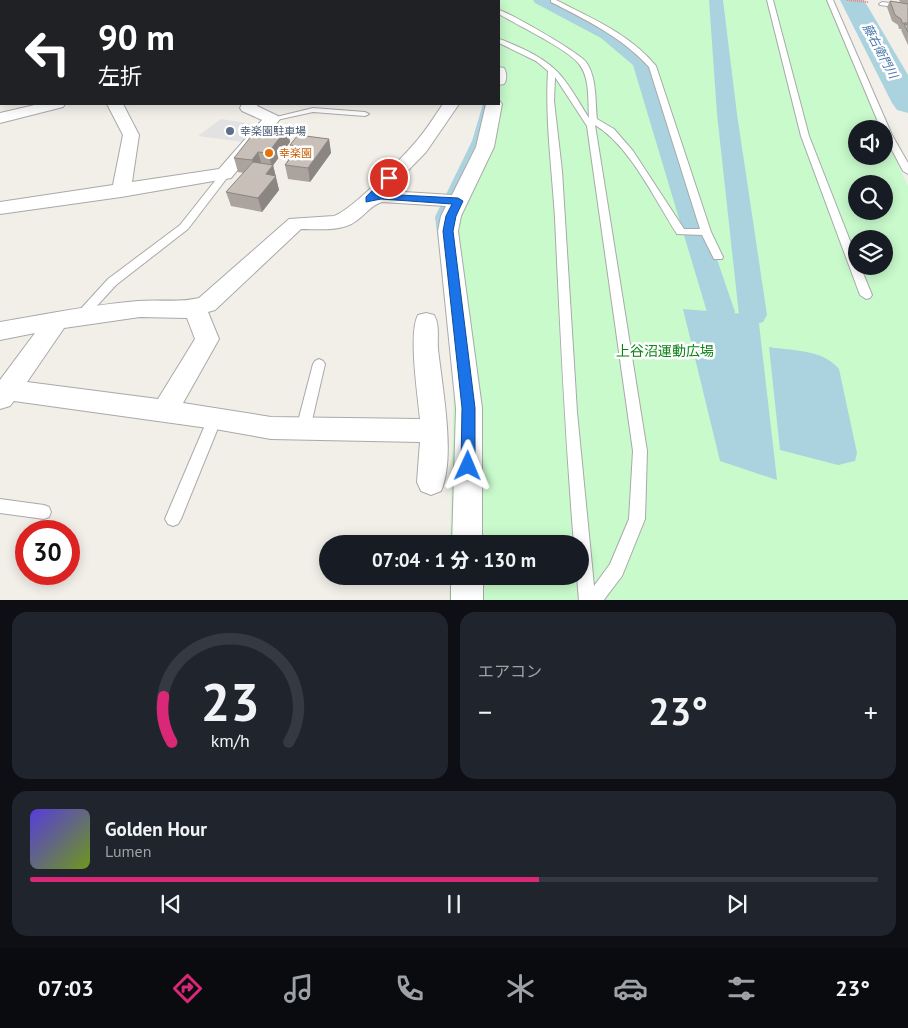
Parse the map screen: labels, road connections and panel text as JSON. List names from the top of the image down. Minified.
{"water":["藤右衛門川"],"parks":["上谷沼運動広場"],"places":["幸楽園駐車場","幸楽園"],"page":{"turn":["90 m","左折"],"limit":"30","trip":"07:04 · 1 分 · 130 m","tile":"エアコン","heat":["−","23°","+"],"song":["Golden Hour","Lumen"],"tabs":["07:03","23°"],"gauge":["23","km/h"]}}
